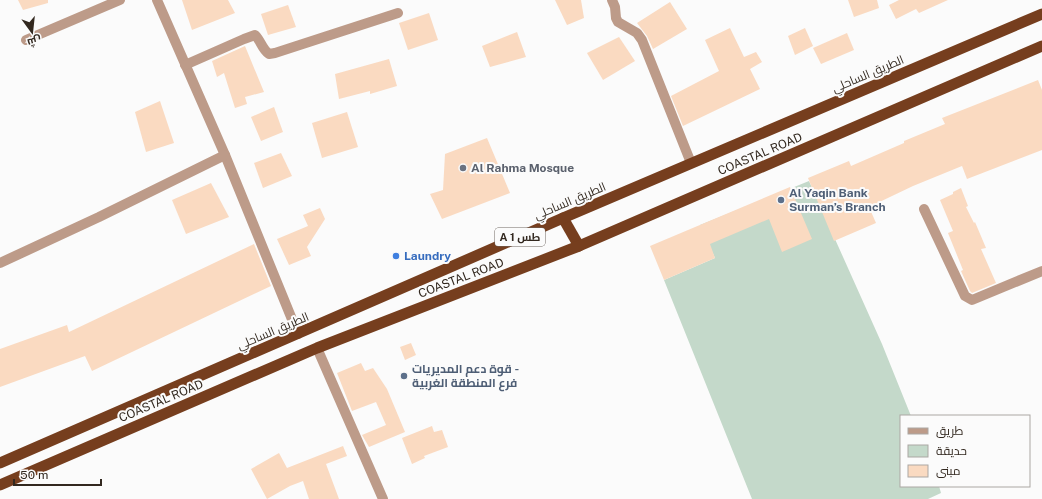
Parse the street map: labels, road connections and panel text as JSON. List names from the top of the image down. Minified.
{"streets":{"highway":["الطريق الساحلي","COASTAL ROAD","A 1 طس"]},"places":["Al Rahma Mosque","Al Yaqin Bank Surman’s Branch","Laundry","قوة دعم المديريات - فرع المنطقة الغربية"],"legend":["طريق","حديقة","مبنى"],"scale_bar":"50 m","north":"bottom"}
